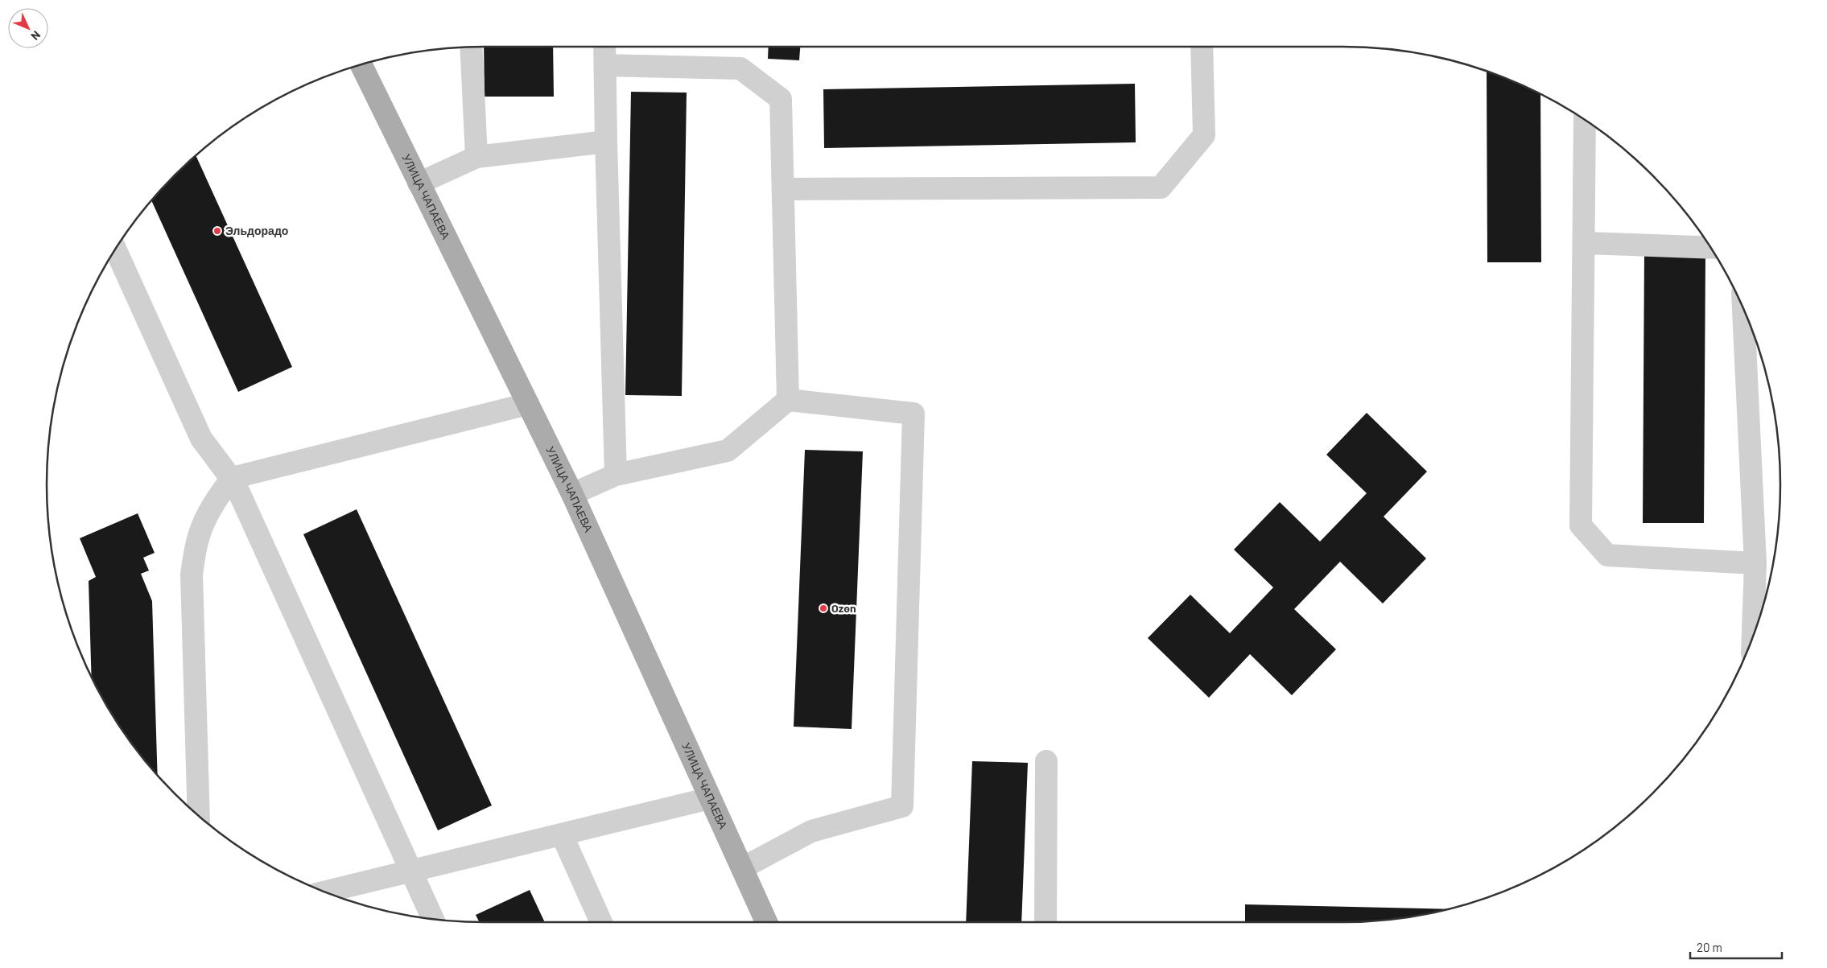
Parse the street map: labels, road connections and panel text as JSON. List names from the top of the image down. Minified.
{"streets":{"main road":["УЛИЦА ЧАПАЕВА"]},"places":["Эльдорадо","Ozon"],"scale_bar":"20 m","north":"bottom right"}
